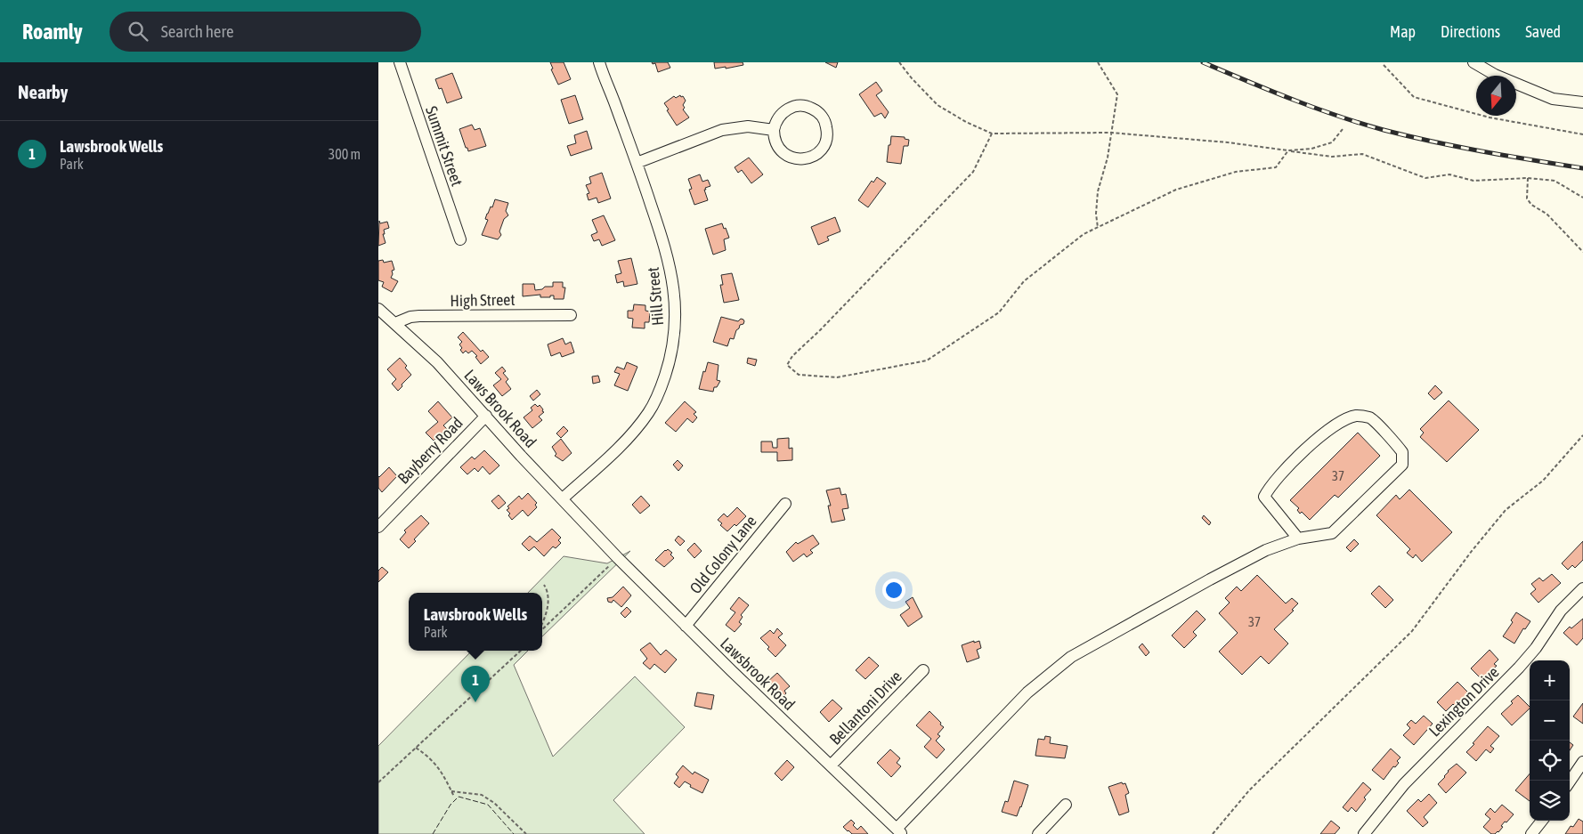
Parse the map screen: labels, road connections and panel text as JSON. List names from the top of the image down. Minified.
{"streets":{"street":["Summit Street","Hill Street","High Street","Laws Brook Road","Bayberry Road","Old Colony Lane","Lawsbrook Road","Lexington Drive","Bellantoni Drive"]},"crossings":[["Hill Street","Laws Brook Road"],["High Street","Laws Brook Road"],["Laws Brook Road","Bayberry Road"],["Laws Brook Road","Lawsbrook Road"],["Old Colony Lane","Lawsbrook Road"],["Lawsbrook Road","Bellantoni Drive"]],"house_numbers":["37","37"],"north":"bottom","page":{"header":"Roamly","search":"Search here","nav":["Map","Directions","Saved"],"heading":"Nearby","list":[{"mark":"1","name":"Lawsbrook Wells","note":"Park","value":"300 m"}],"popup":["Lawsbrook Wells","Park"],"map_buttons":["+","−"],"pins":"1"}}
